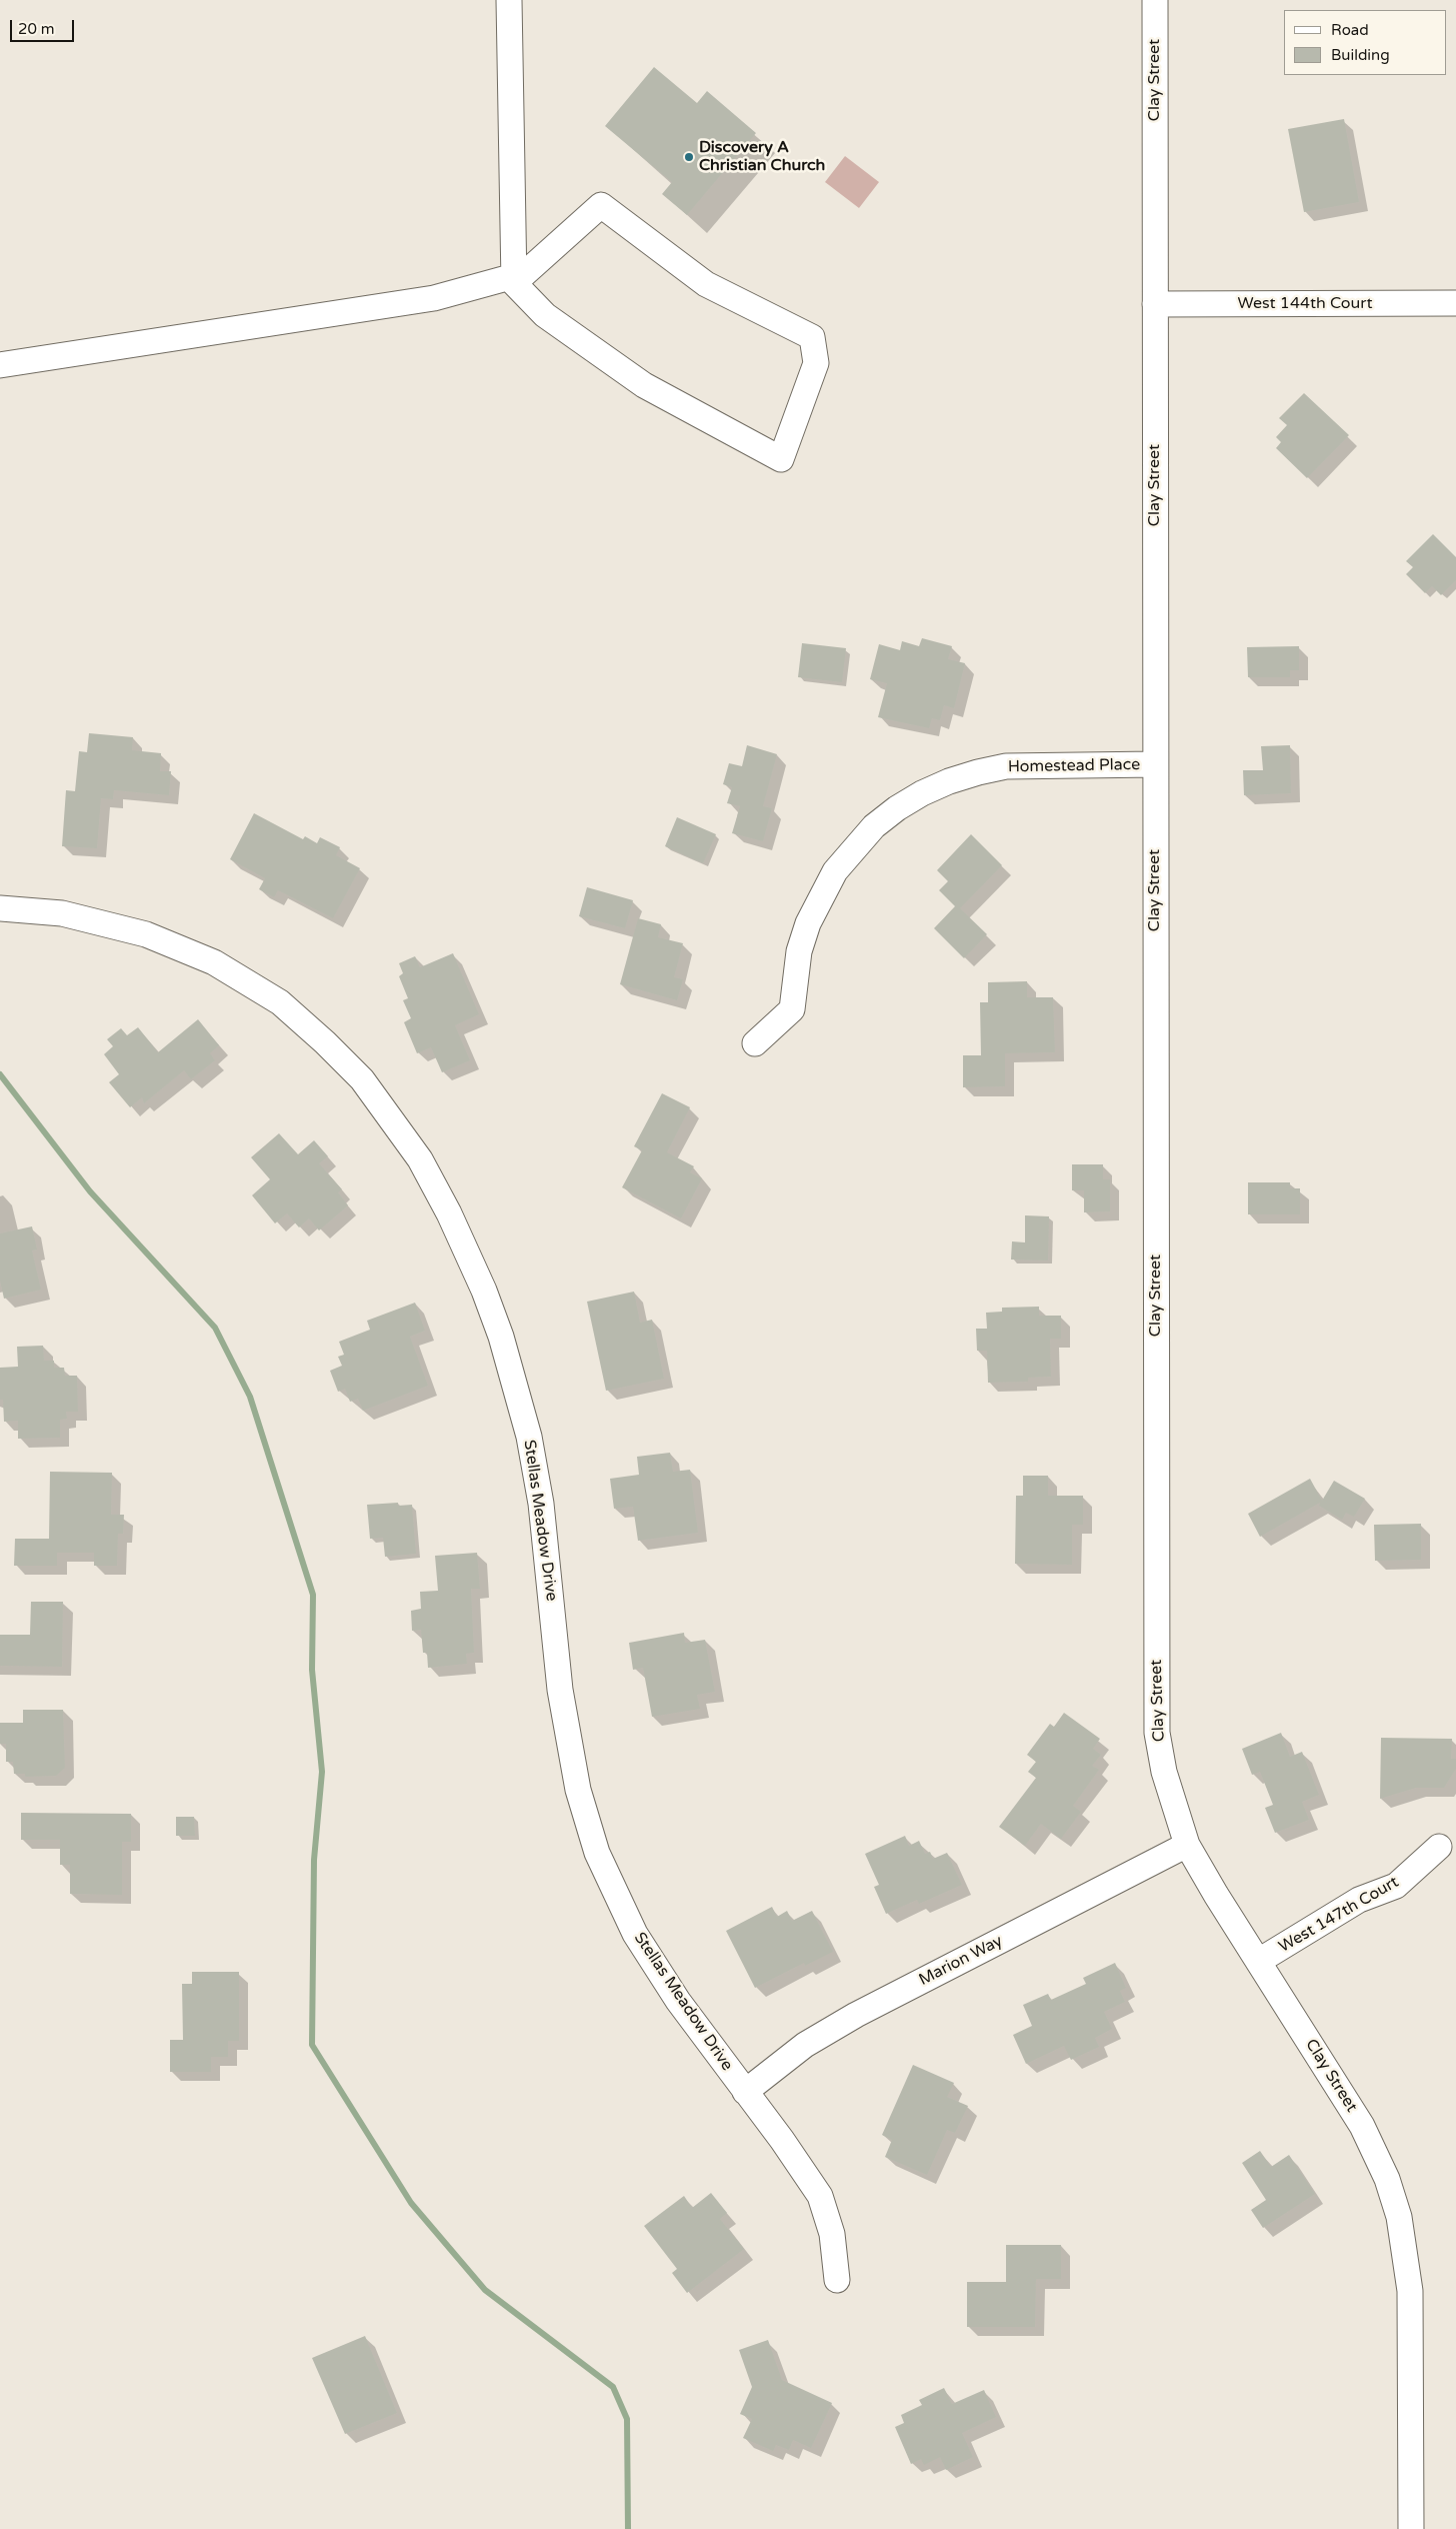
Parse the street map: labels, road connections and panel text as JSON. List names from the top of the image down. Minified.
{"streets":{"street":["Clay Street","West 144th Court","Homestead Place","Stellas Meadow Drive","West 147th Court","Marion Way"]},"crossings":[["Clay Street","West 144th Court"],["Clay Street","Homestead Place"],["Clay Street","West 147th Court"],["Clay Street","Marion Way"],["Stellas Meadow Drive","Marion Way"]],"places":["Discovery A Christian Church"],"legend":["Road","Building"],"scale_bar":"20 m"}
